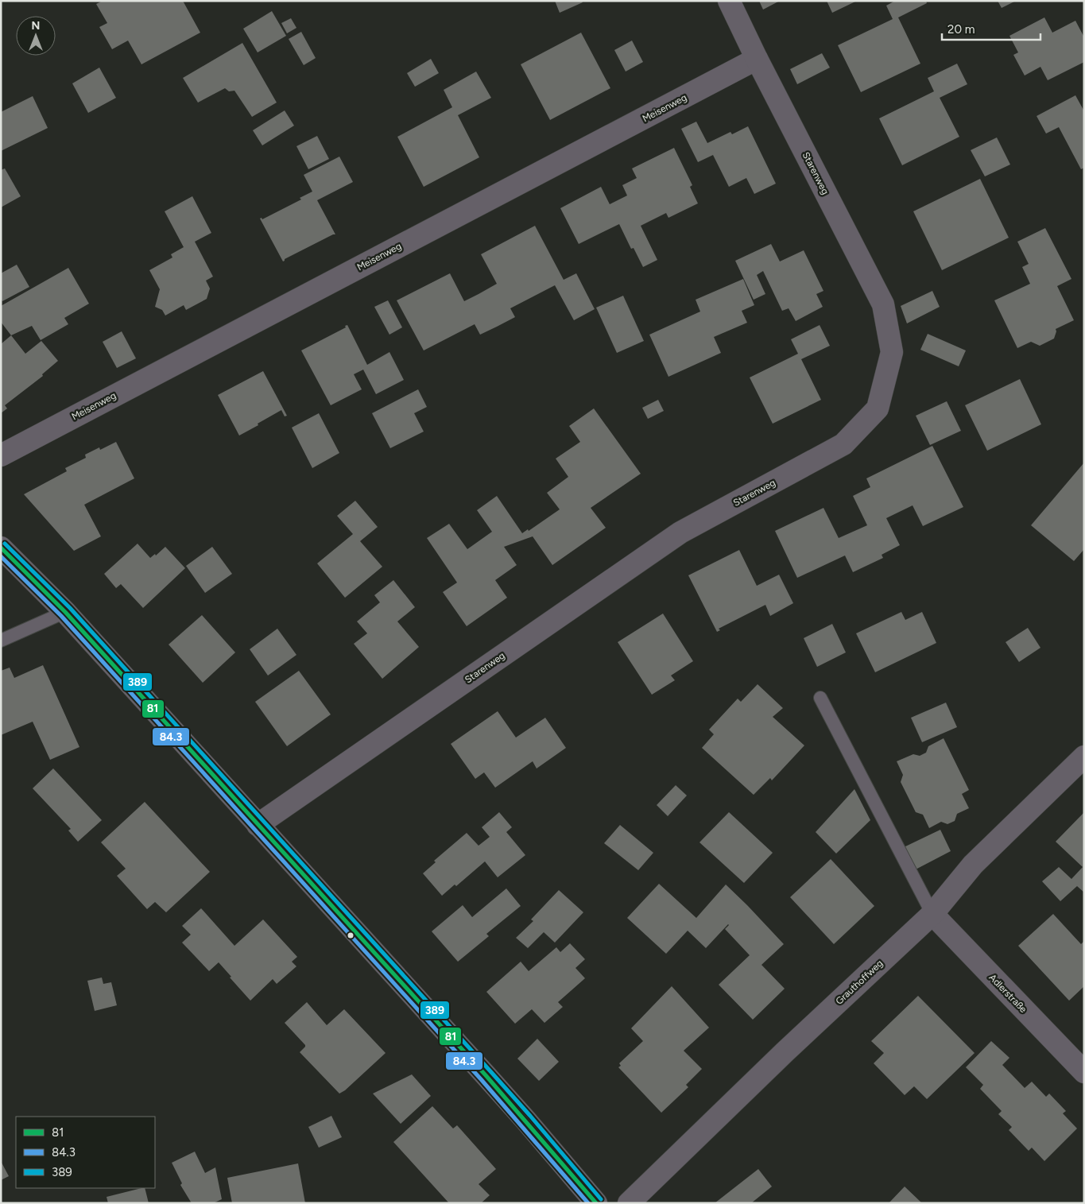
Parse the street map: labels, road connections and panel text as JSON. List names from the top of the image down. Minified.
{"streets":{"street":["Meisenweg","Starenweg","Grauthoffweg","Adlerstraße"]},"crossings":[["Meisenweg","Starenweg"],["Grauthoffweg","Adlerstraße"]],"lines":["transit line 389","transit line 81","transit line 84.3"],"legend":["81","84.3","389"],"scale_bar":"20 m","north":"top"}
